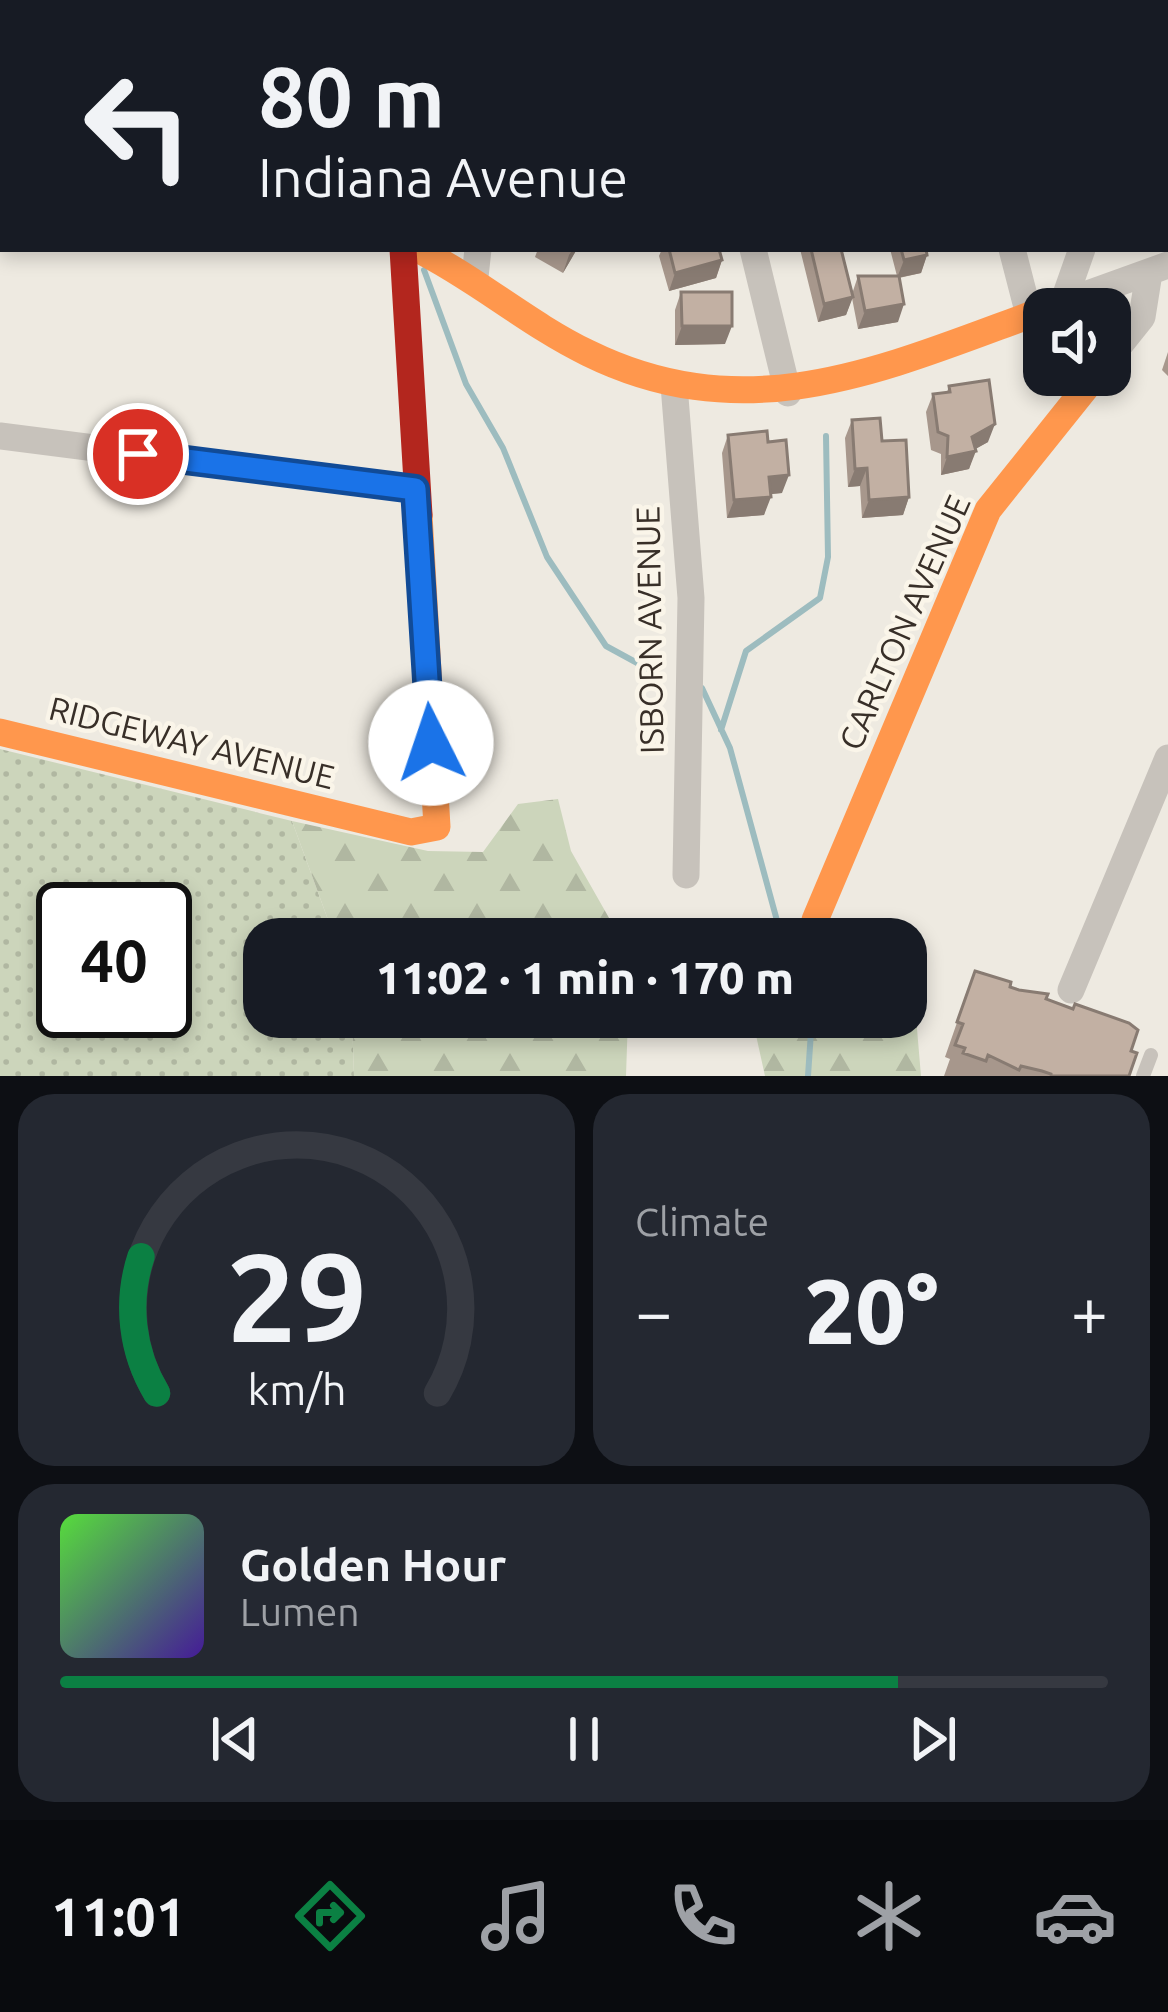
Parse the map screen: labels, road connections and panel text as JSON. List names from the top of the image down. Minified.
{"streets":{"street":["CARLTON AVENUE","ISBORN AVENUE","RIDGEWAY AVENUE"]},"page":{"turn":["80 m","Indiana Avenue"],"limit":"40","trip":"11:02 · 1 min · 170 m","tile":"Climate","heat":["−","20°","+"],"song":["Golden Hour","Lumen"],"tabs":"11:01","gauge":["29","km/h"]}}
